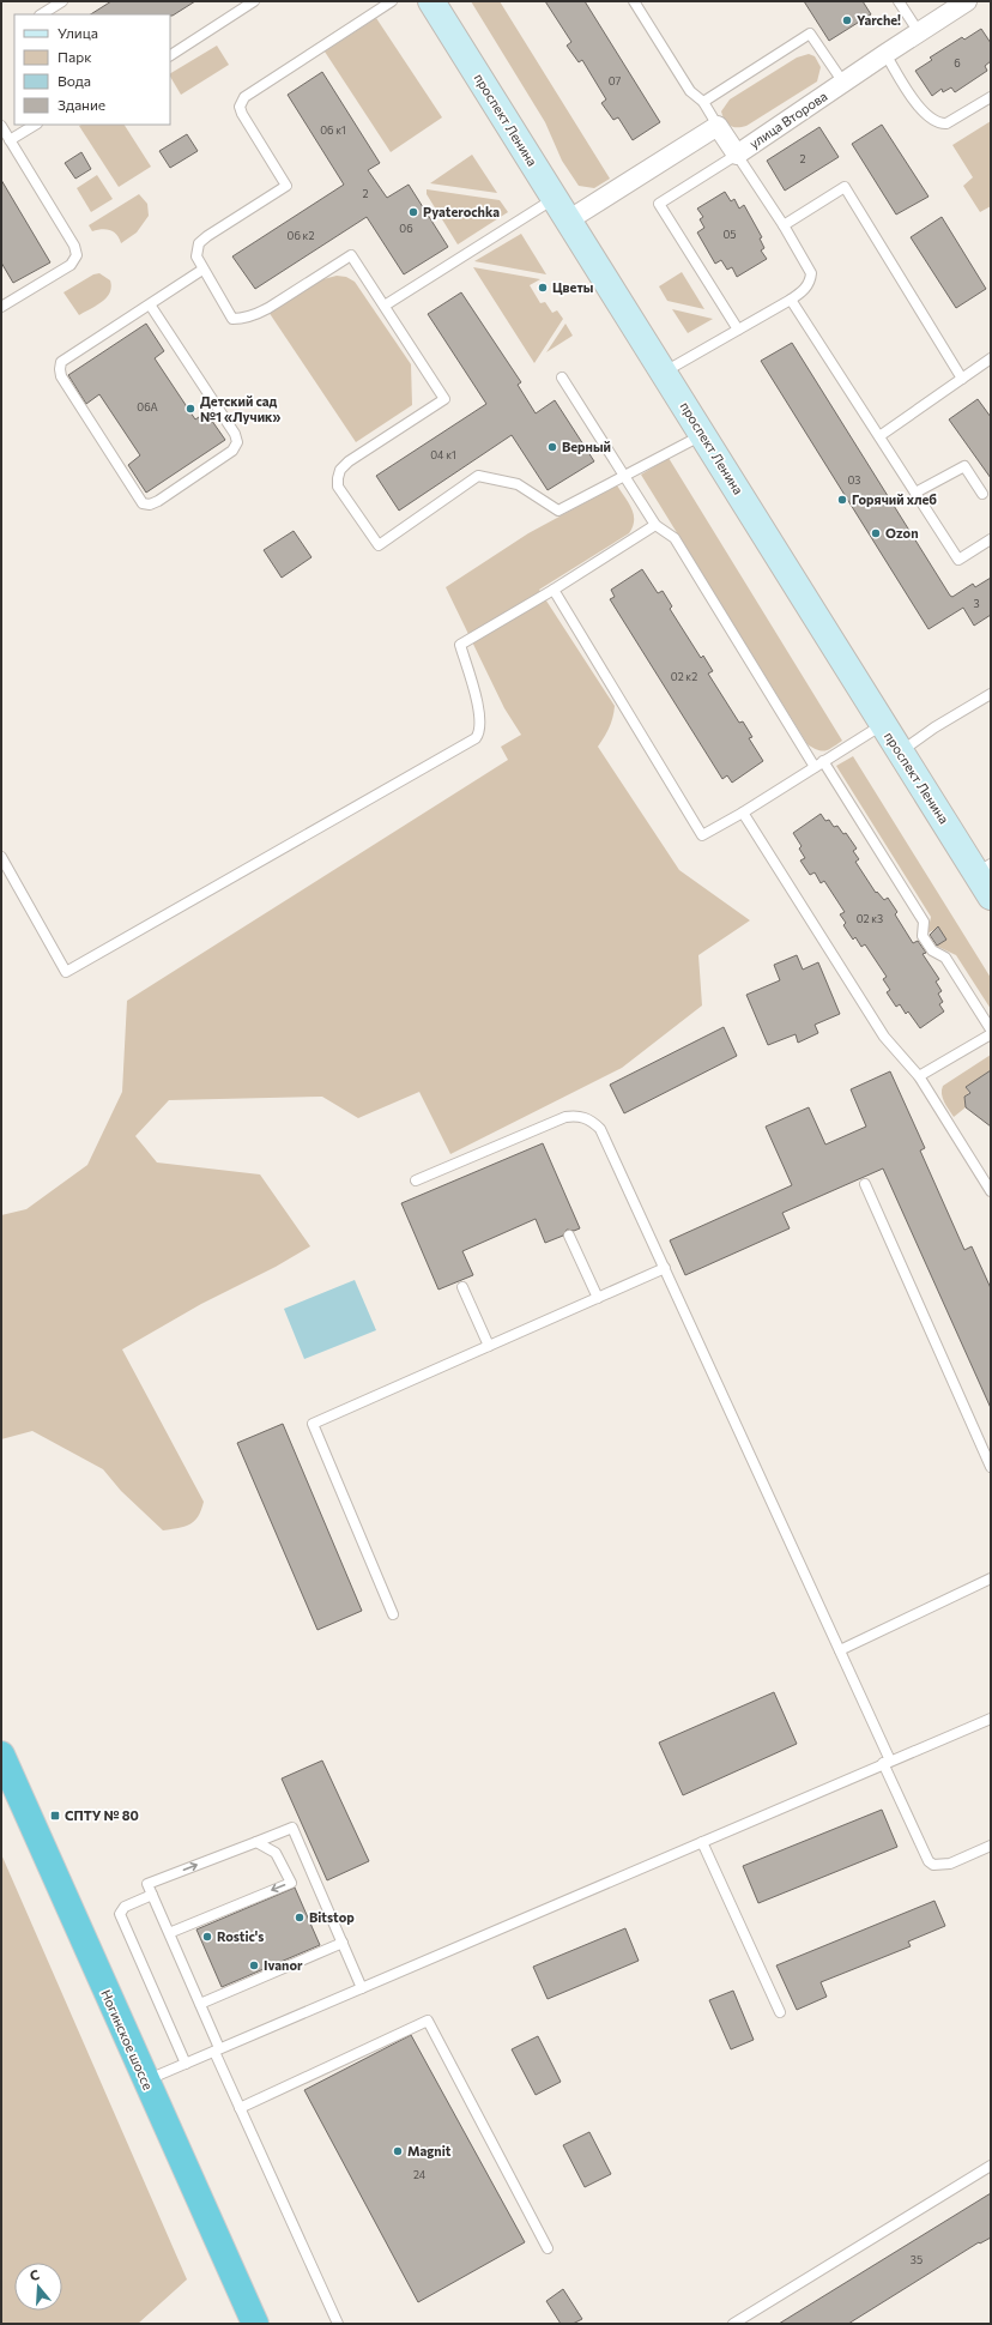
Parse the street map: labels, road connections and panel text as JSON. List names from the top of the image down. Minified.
{"streets":{"highway":["Ногинское шоссе"],"main road":["проспект Ленина"],"street":["улица Второва"]},"places":{"other":["Yarche!","Pyaterochka","Цветы","Детский сад №1 «Лучик»","Верный","Горячий хлеб","Ozon","Bitstop","Rostic's","Ivanor","Magnit"],"transit":["СПТУ № 80"]},"house_numbers":["6","07","06 к1","2","2","06","05","06 к2","06А","04 к1","03","3","02 к2","02 к3","24","35"],"legend":["Улица","Парк","Вода","Здание"],"north":"top"}
